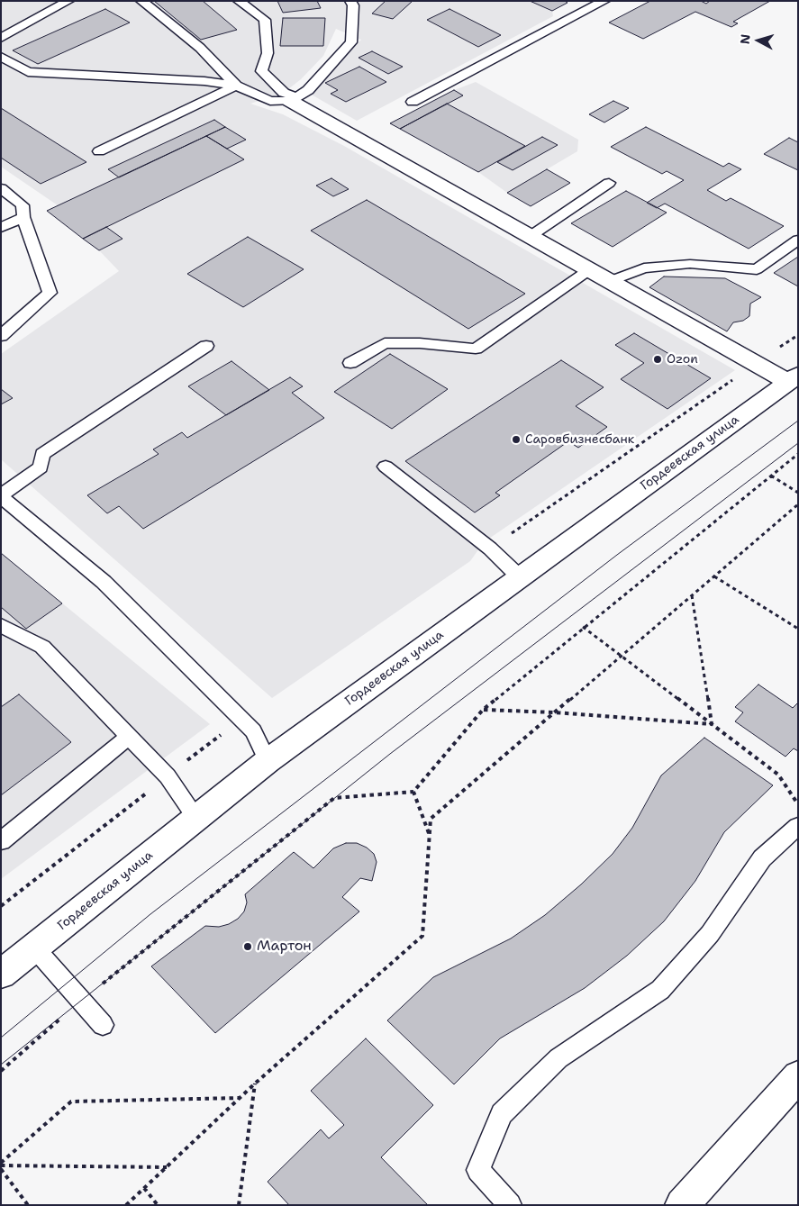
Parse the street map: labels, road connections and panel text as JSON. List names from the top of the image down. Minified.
{"streets":{"street":["Гордеевская улица"]},"places":["Ozon","Саровбизнесбанк","Мартон"],"north":"left"}
